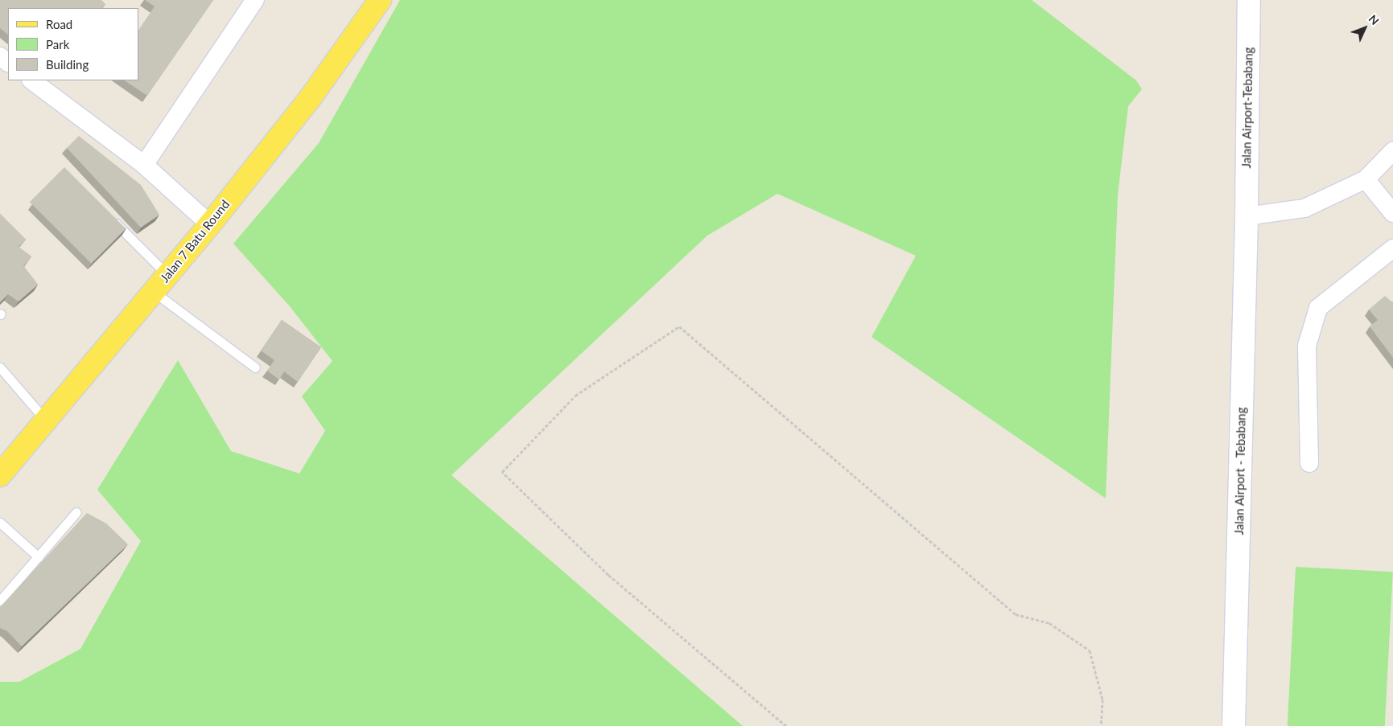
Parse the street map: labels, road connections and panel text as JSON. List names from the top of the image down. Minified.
{"streets":{"main road":["Jalan Airport-Tebabang","Jalan 7 Batu Round","Jalan Airport - Tebabang"]},"crossings":[["Jalan Airport-Tebabang","Jalan Airport - Tebabang"]],"legend":["Road","Park","Building"],"north":"top right"}
